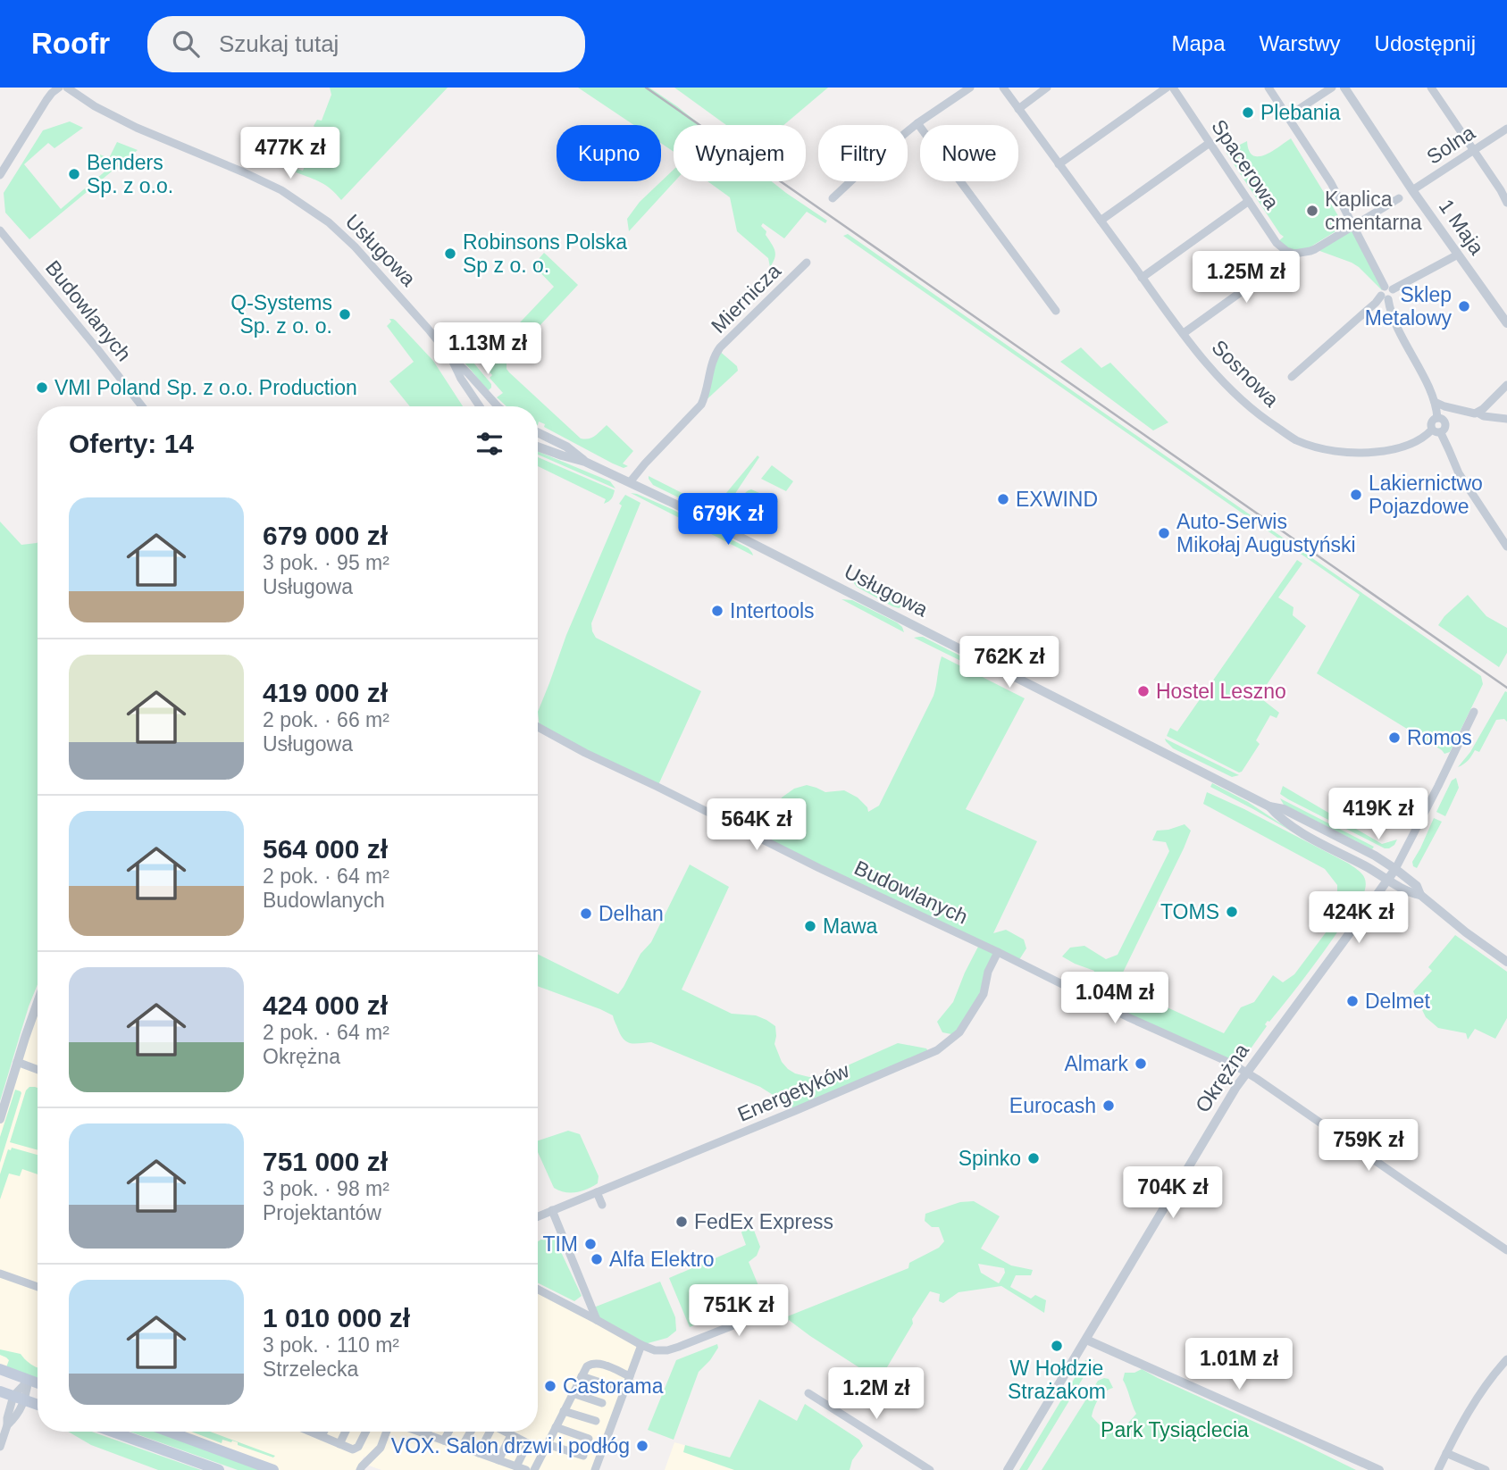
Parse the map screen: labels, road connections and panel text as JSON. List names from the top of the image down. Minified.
{"streets":{"street":["Solna","Spacerowa","1 Maja","Usługowa","Miernicza","Budowlanych","Sosnowa","Okrężna","Energetyków"]},"crossings":[["Solna","1 Maja"],["Usługowa","Miernicza"],["Usługowa","Okrężna"],["Budowlanych","Okrężna"],["Budowlanych","Energetyków"]],"parks":["Park Tysiąclecia"],"places":["Plebania","Benders Sp. z o.o.","Kaplica cmentarna","Robinsons Polska Sp z o. o.","Sklep Metalowy","Q-Systems Sp. z o. o.","VMI Poland Sp. z o.o. Production","Lakiernictwo Pojazdowe","EXWIND","Auto-Serwis Mikołaj Augustyński","Intertools","Hostel Leszno","Romos","TOMS","Delhan","Mawa","Delmet","Almark","Eurocash","Spinko","FedEx Express","TIM","Alfa Elektro","W Hołdzie Strażakom","Castorama","VOX. Salon drzwi i podłóg"],"page":{"header":"Roofr","search":"Szukaj tutaj","nav":["Mapa","Warstwy","Udostępnij"],"chip":["Kupno","Wynajem","Filtry","Nowe"],"price":["477K zł","1.25M zł","1.13M zł","679K zł","762K zł","419K zł","564K zł","424K zł","1.04M zł","759K zł","704K zł","751K zł","1.01M zł","1.2M zł"],"heading":"Oferty: 14","list":[{"name":"679 000 zł","note":"3 pok. · 95 m² · Usługowa"},{"name":"419 000 zł","note":"2 pok. · 66 m² · Usługowa"},{"name":"564 000 zł","note":"2 pok. · 64 m² · Budowlanych"},{"name":"424 000 zł","note":"2 pok. · 64 m² · Okrężna"},{"name":"751 000 zł","note":"3 pok. · 98 m² · Projektantów"},{"name":"1 010 000 zł","note":"3 pok. · 110 m² · Strzelecka"}]}}
